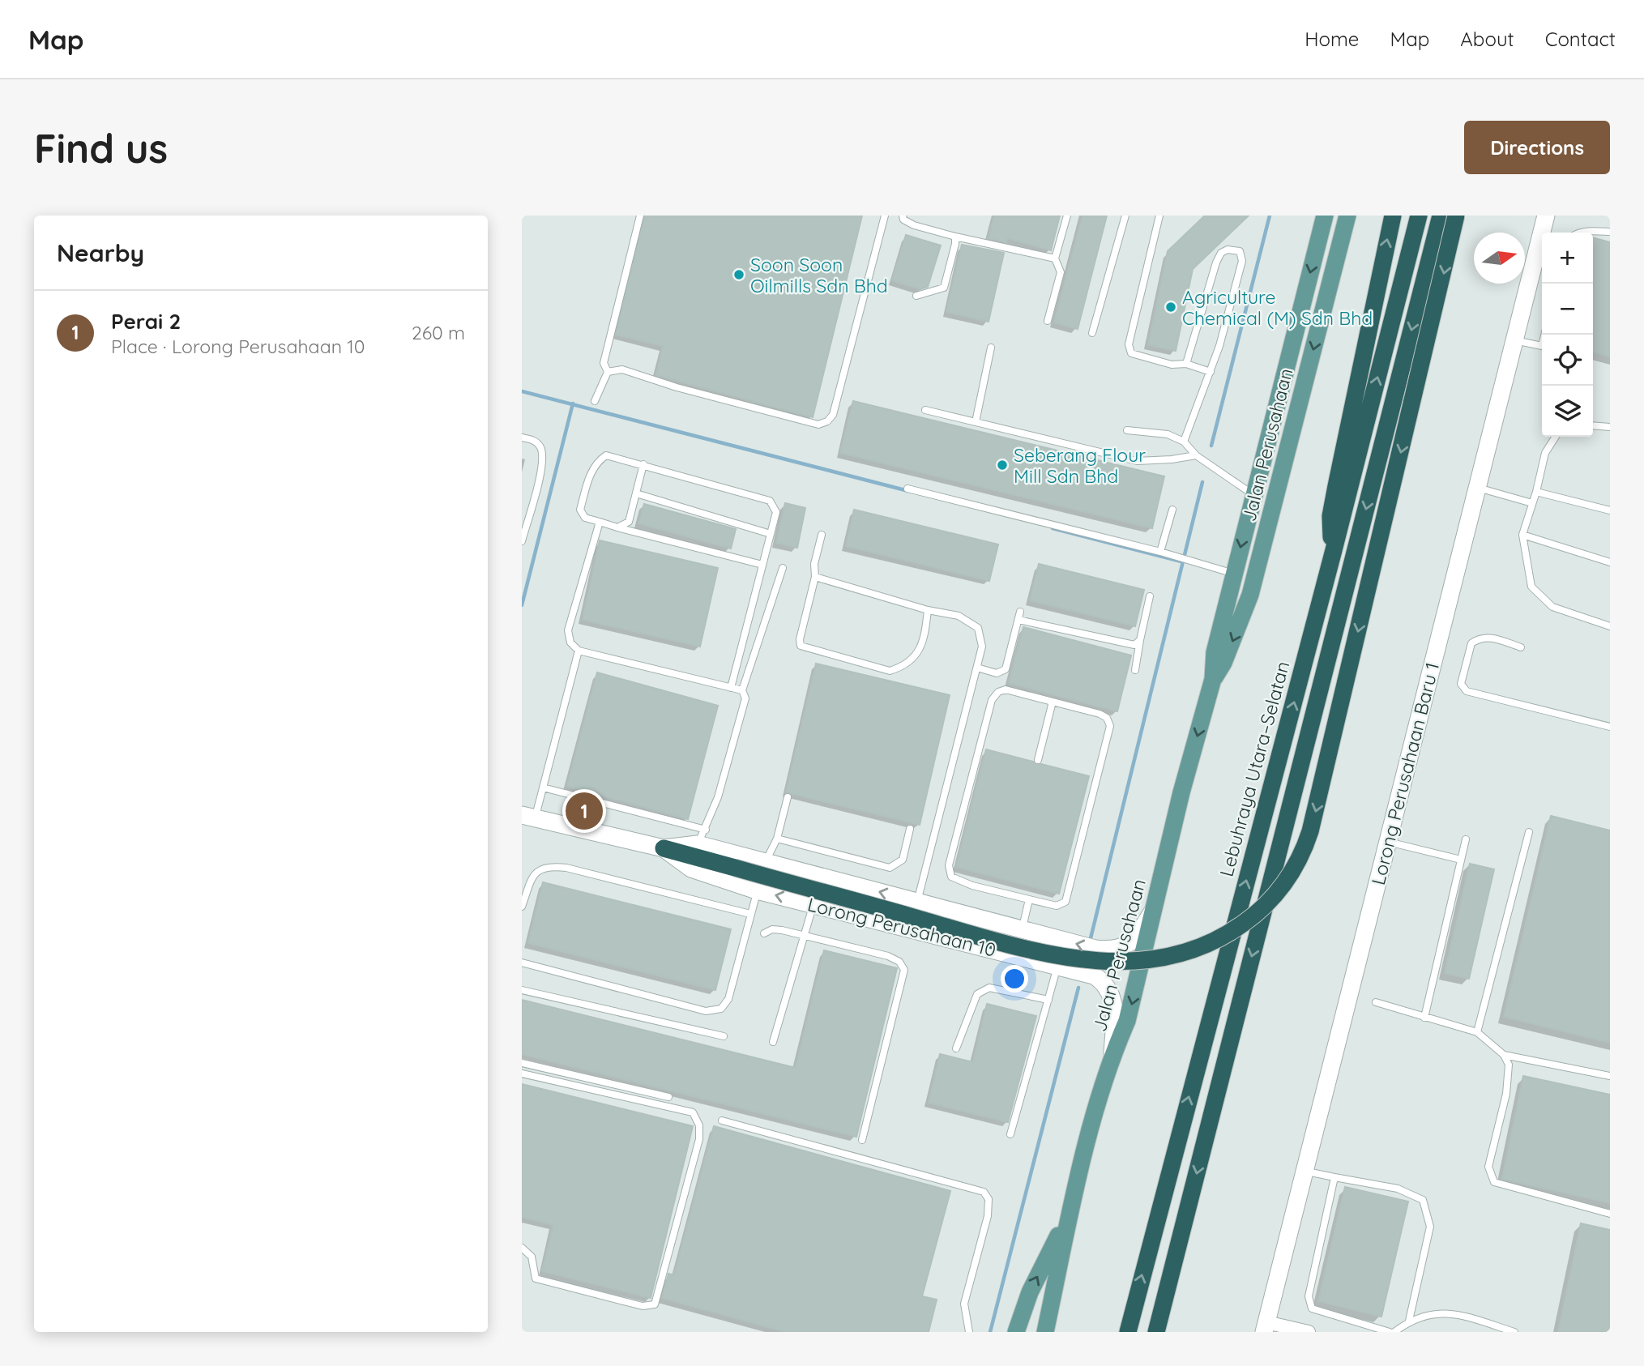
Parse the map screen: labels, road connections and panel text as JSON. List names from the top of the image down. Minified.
{"streets":{"highway":["Lebuhraya Utara–Selatan"],"main road":["Jalan Perusahaan"],"street":["Lorong Perusahaan Baru 1","Lorong Perusahaan 10"]},"crossings":[["Jalan Perusahaan","Lorong Perusahaan 10"]],"one_way":["Jalan Perusahaan"],"places":["Soon Soon Oilmills Sdn Bhd","Agriculture Chemical (M) Sdn Bhd","Seberang Flour Mill Sdn Bhd"],"north":"right","page":{"header":"Map","nav":["Home","Map","About","Contact"],"buttons":"Directions","title":"Find us","heading":"Nearby","map_buttons":["+","−"],"list":[{"mark":"1","name":"Perai 2","note":"Place · Lorong Perusahaan 10","value":"260 m"}],"pins":"1"}}
